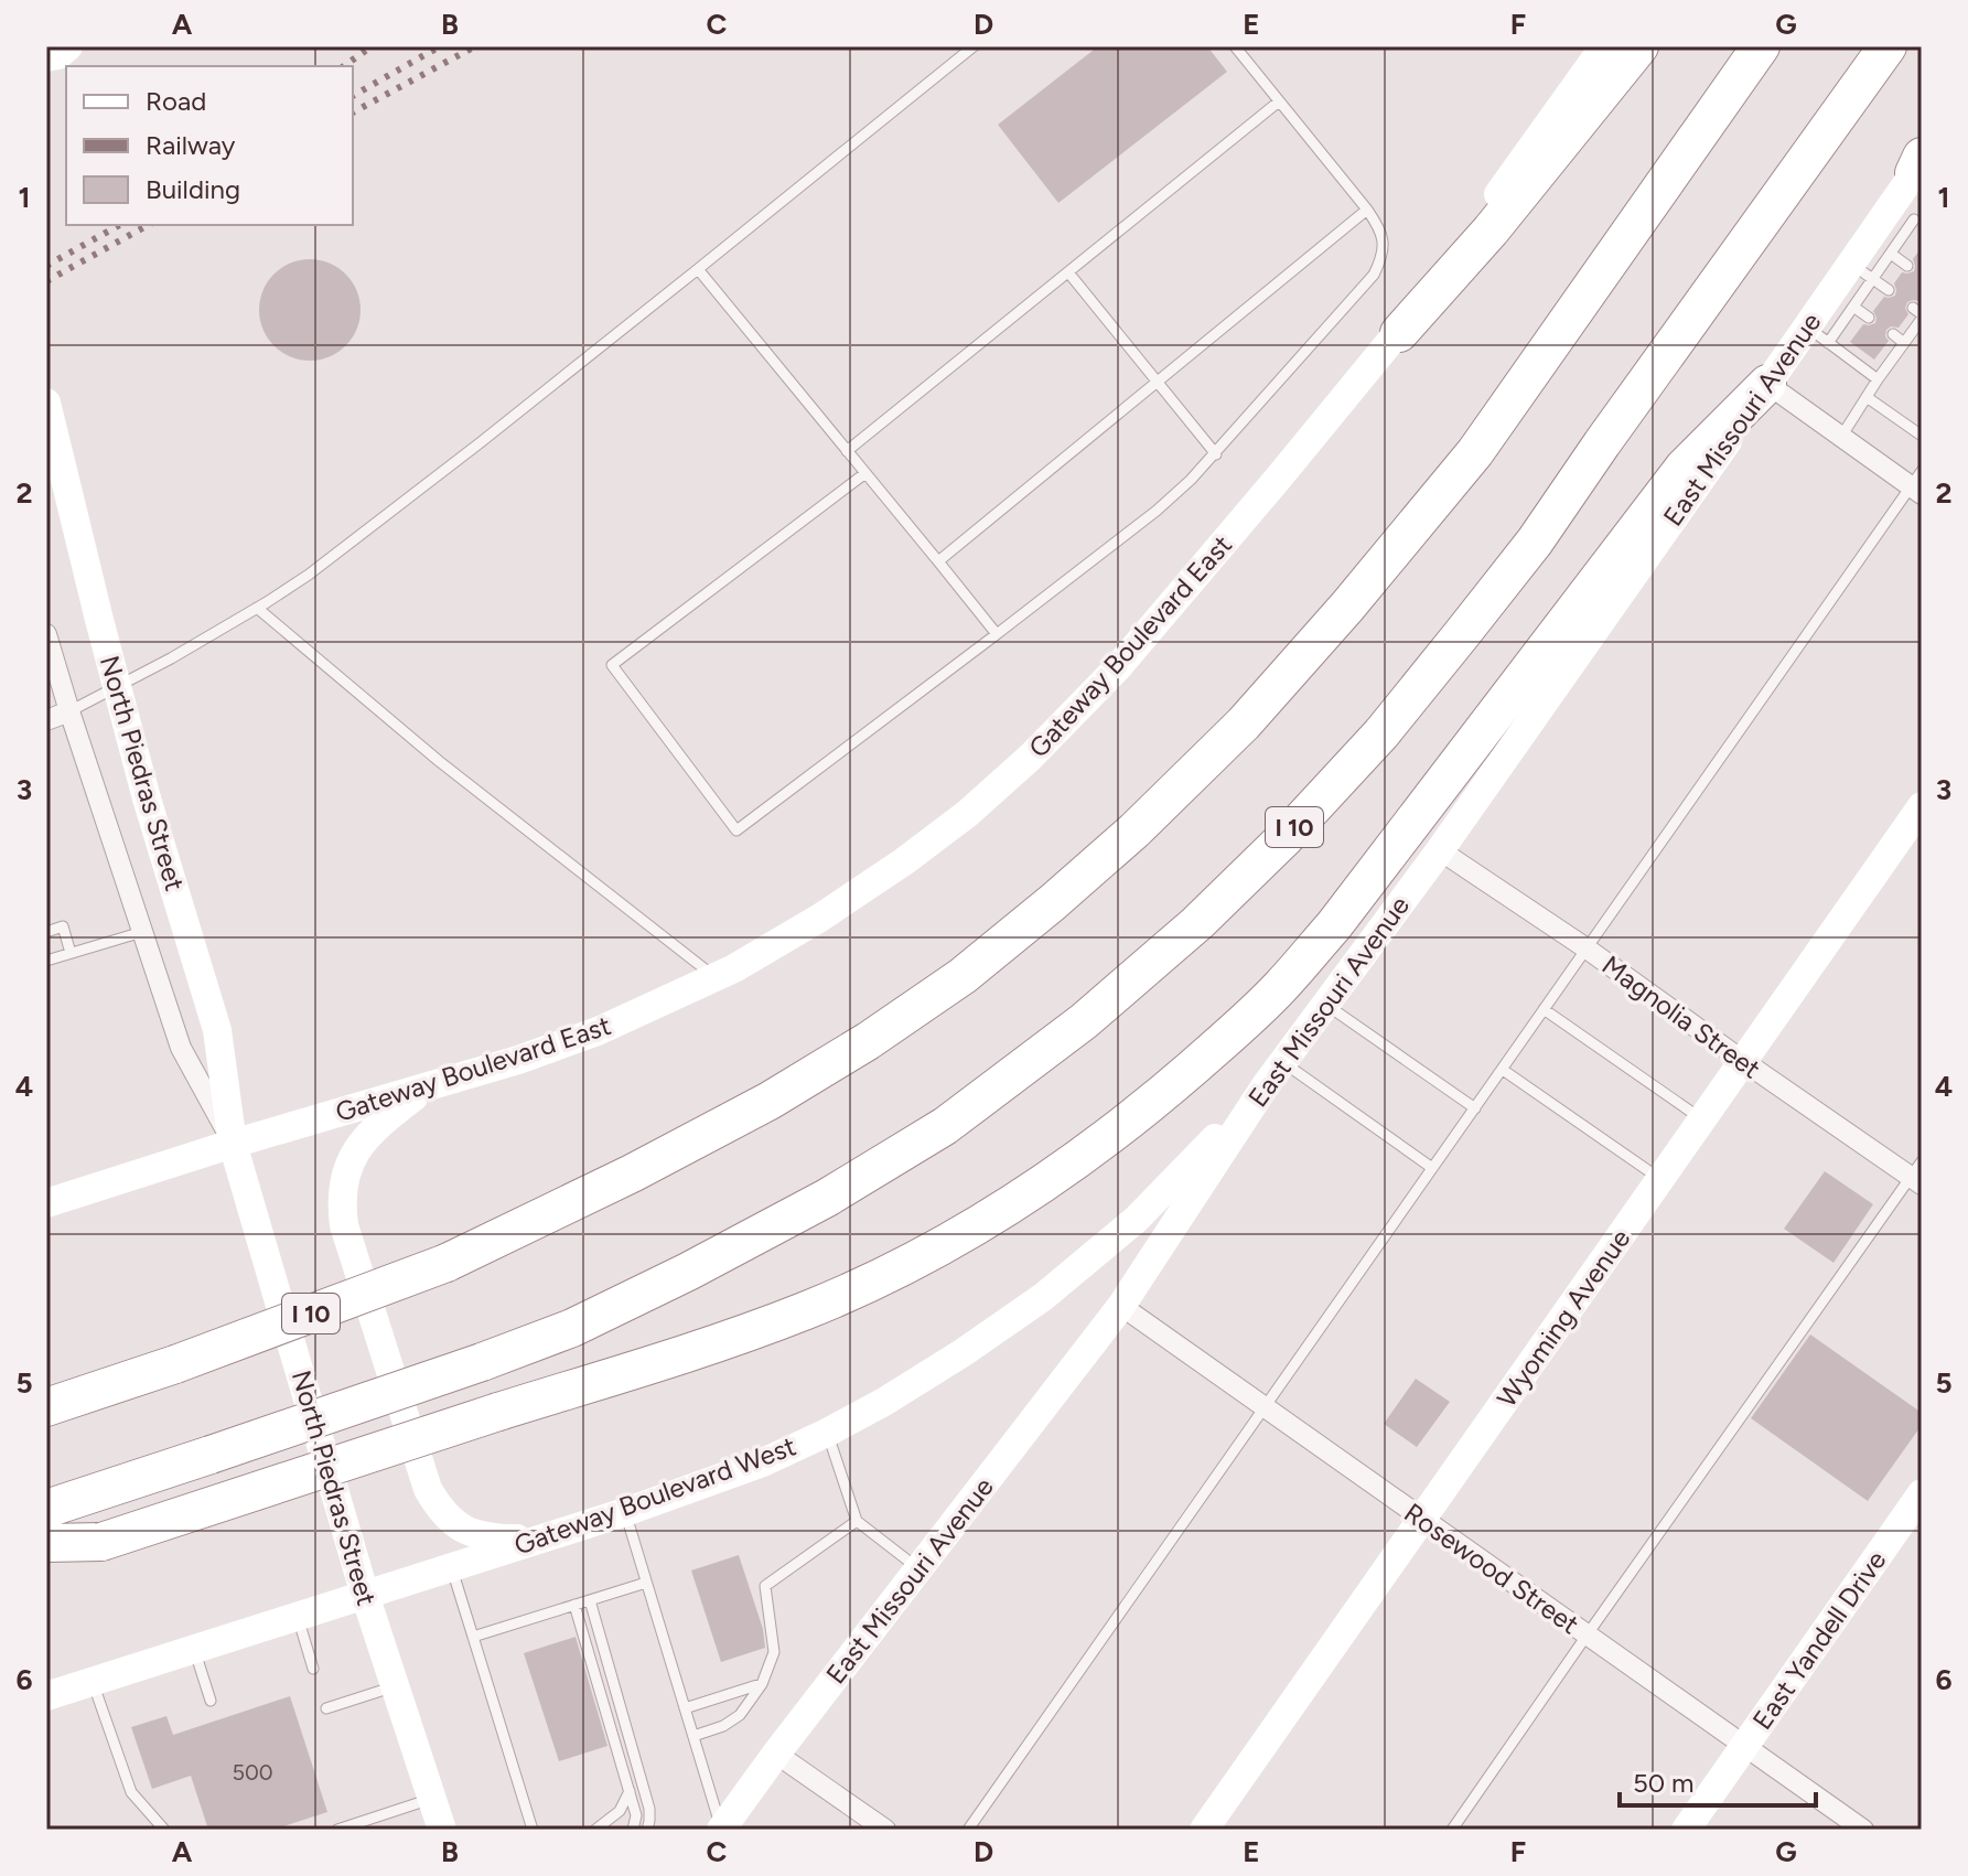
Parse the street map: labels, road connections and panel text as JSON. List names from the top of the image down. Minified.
{"streets":{"highway":["I 10"],"main road":["East Missouri Avenue","Gateway Boulevard East","North Piedras Street","Wyoming Avenue","Gateway Boulevard West","East Yandell Drive"],"street":["Magnolia Street","Rosewood Street"]},"crossings":[["East Missouri Avenue","Magnolia Street"],["East Missouri Avenue","Gateway Boulevard West"],["East Missouri Avenue","Rosewood Street"],["Gateway Boulevard East","North Piedras Street"],["North Piedras Street","Gateway Boulevard West"],["Magnolia Street","Wyoming Avenue"],["Wyoming Avenue","Rosewood Street"],["Rosewood Street","East Yandell Drive"]],"house_numbers":["500"],"legend":["Road","Railway","Building"],"scale_bar":"50 m","grid":{"columns":["A","B","C","D","E","F","G"],"rows":["1","2","3","4","5","6"]}}
